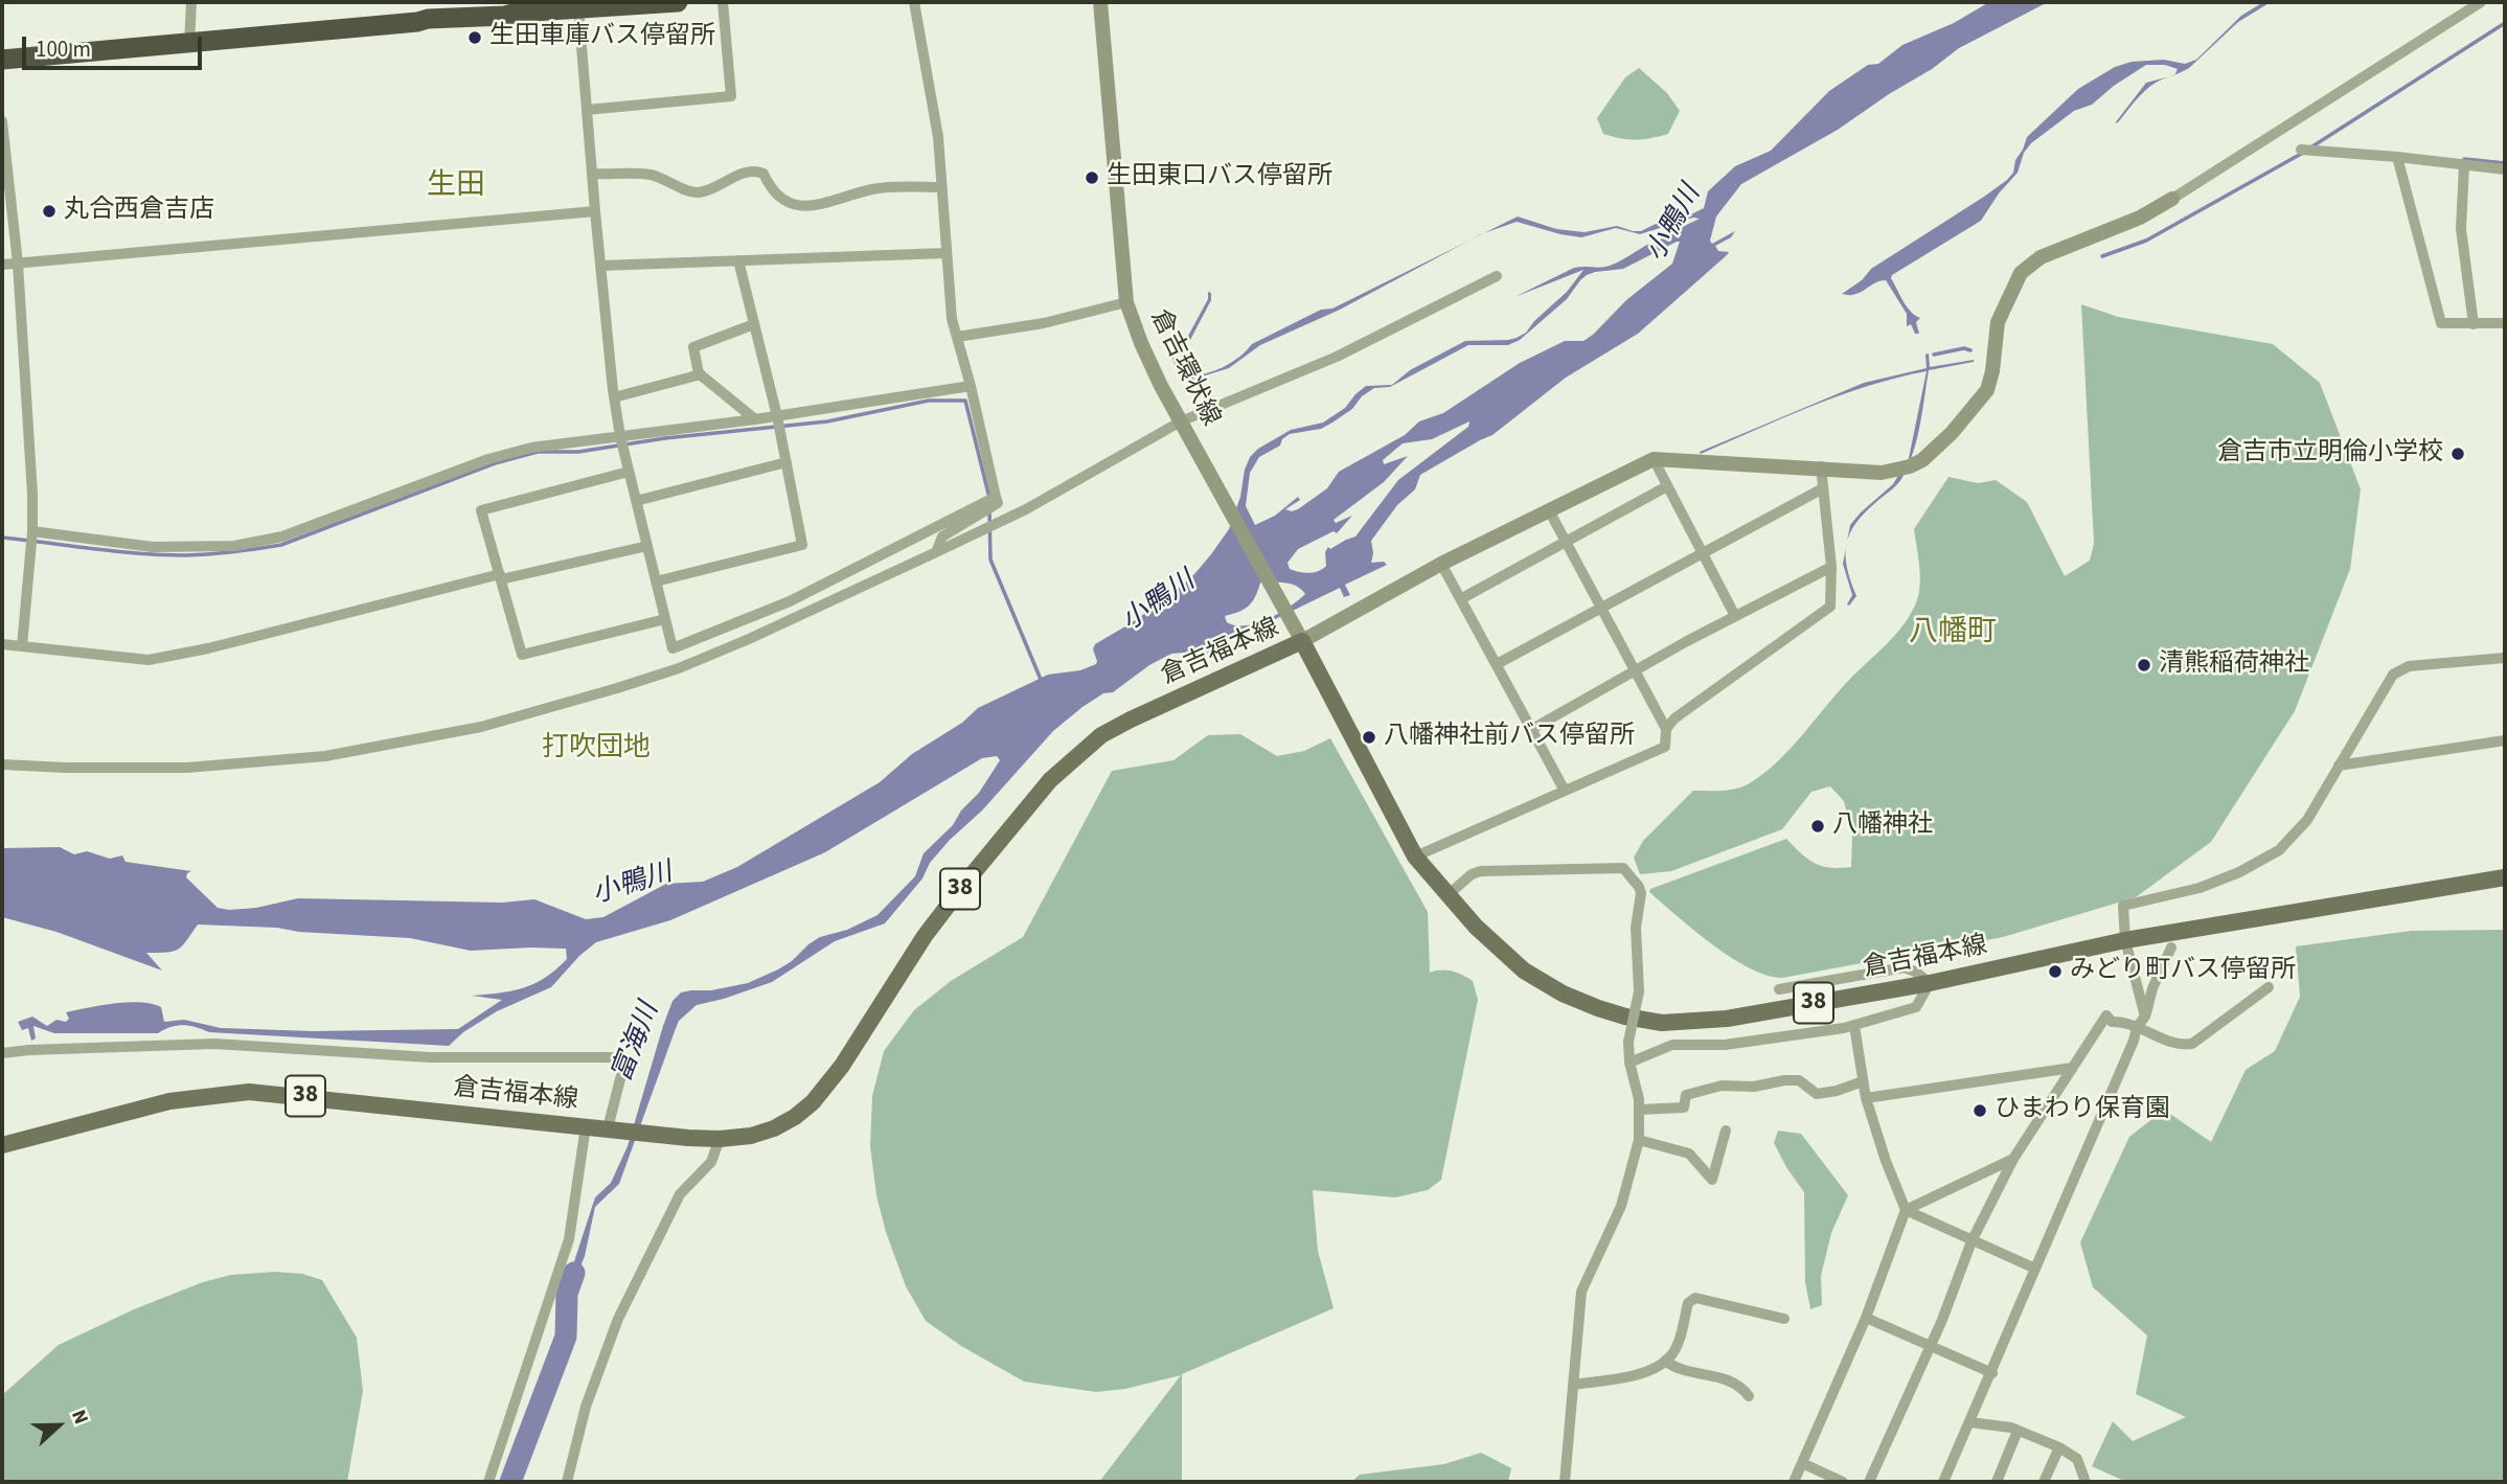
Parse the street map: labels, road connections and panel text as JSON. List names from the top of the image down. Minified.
{"streets":{"main road":["倉吉福本線","38"],"street":["倉吉環状線"]},"crossings":[["倉吉環状線","倉吉福本線"]],"districts":["生田","八幡町","打吹団地"],"water":["小鴨川","富海川"],"places":["生田車庫バス停留所","生田東口バス停留所","丸合西倉吉店","倉吉市立明倫小学校","清熊稲荷神社","八幡神社前バス停留所","八幡神社","みどり町バス停留所","ひまわり保育園"],"scale_bar":"100 m","north":"right"}
